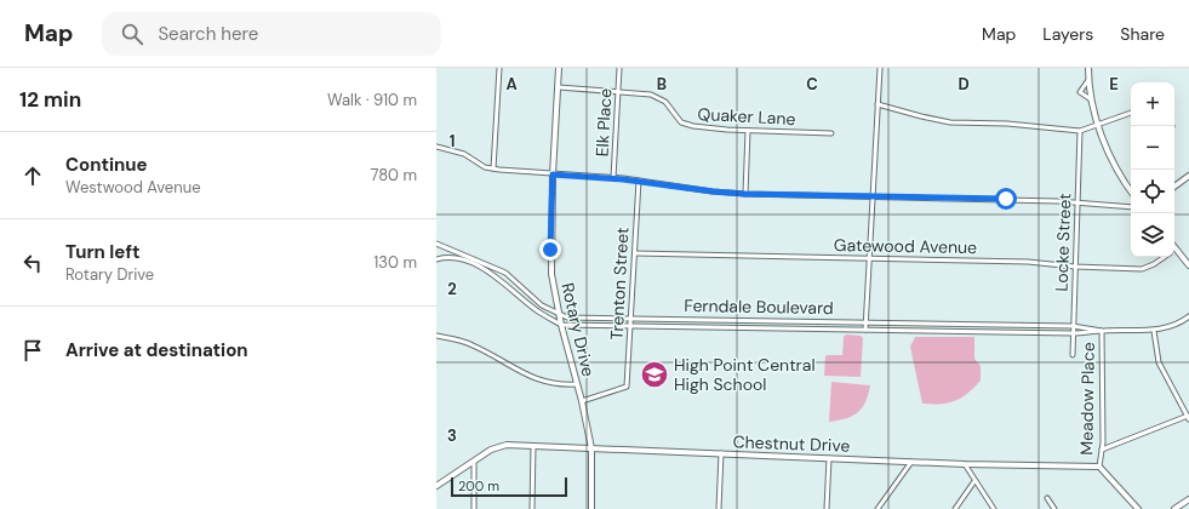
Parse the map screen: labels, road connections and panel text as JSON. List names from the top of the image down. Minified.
{"streets":{"street":["Quaker Lane","Elk Place","Locke Street","Gatewood Avenue","Trenton Street","Ferndale Boulevard","Rotary Drive","Meadow Place","Chestnut Drive"]},"crossings":[["Quaker Lane","Elk Place"],["Quaker Lane","Rotary Drive"],["Locke Street","Gatewood Avenue"],["Locke Street","Ferndale Boulevard"],["Gatewood Avenue","Trenton Street"],["Trenton Street","Ferndale Boulevard"],["Trenton Street","Rotary Drive"],["Ferndale Boulevard","Rotary Drive"],["Ferndale Boulevard","Meadow Place"],["Rotary Drive","Chestnut Drive"],["Meadow Place","Chestnut Drive"]],"places":{"school or university":["High Point Central High School"]},"scale_bar":"200 m","page":{"header":"Map","search":"Search here","nav":["Map","Layers","Share"],"heading":["12 min","Walk · 910 m"],"map_buttons":["+","−"],"list":[["Continue","Westwood Avenue","780 m"],["Turn left","Rotary Drive","130 m"],"Arrive at destination"],"scale":"200 m"},"grid":{"columns":["A","B","C","D","E"],"rows":["1","2","3"]}}
